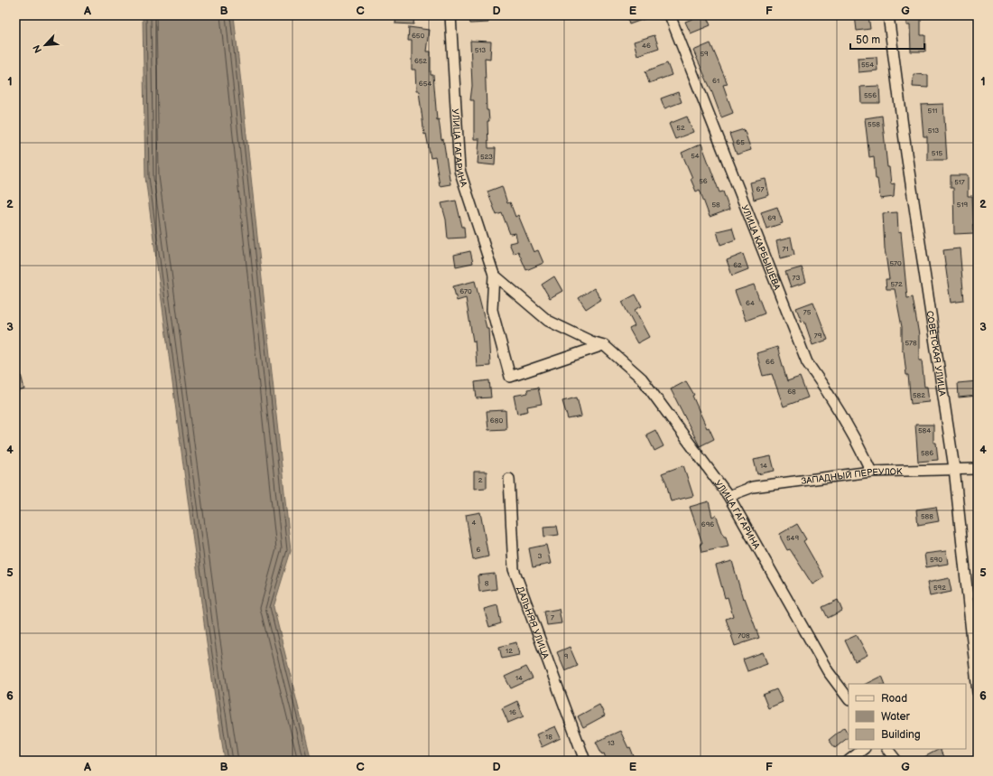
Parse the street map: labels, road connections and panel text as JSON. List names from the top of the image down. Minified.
{"streets":{"street":["УЛИЦА ГАГАРИНА","УЛИЦА КАРБЫШЕВА","СОВЕТСКАЯ УЛИЦА","ЗАПАДНЫЙ ПЕРЕУЛОК","ДАЛЬНЯЯ УЛИЦА"]},"crossings":[["УЛИЦА ГАГАРИНА","ЗАПАДНЫЙ ПЕРЕУЛОК"],["УЛИЦА КАРБЫШЕВА","ЗАПАДНЫЙ ПЕРЕУЛОК"],["СОВЕТСКАЯ УЛИЦА","ЗАПАДНЫЙ ПЕРЕУЛОК"]],"house_numbers":["650","46","513","59","652","554","61","654","556","511","558","52","513","65","515","54","523","56","517","67","58","519","69","71","570","62","73","572","670","64","75","79","578","66","68","582","680","584","586","14","2","588","4","696","549","6","3","590","8","592","7","708","12","9","14","16","18","13"],"legend":["Road","Water","Building"],"scale_bar":"50 m","north":"bottom left","grid":{"columns":["A","B","C","D","E","F","G"],"rows":["1","2","3","4","5","6"]}}
